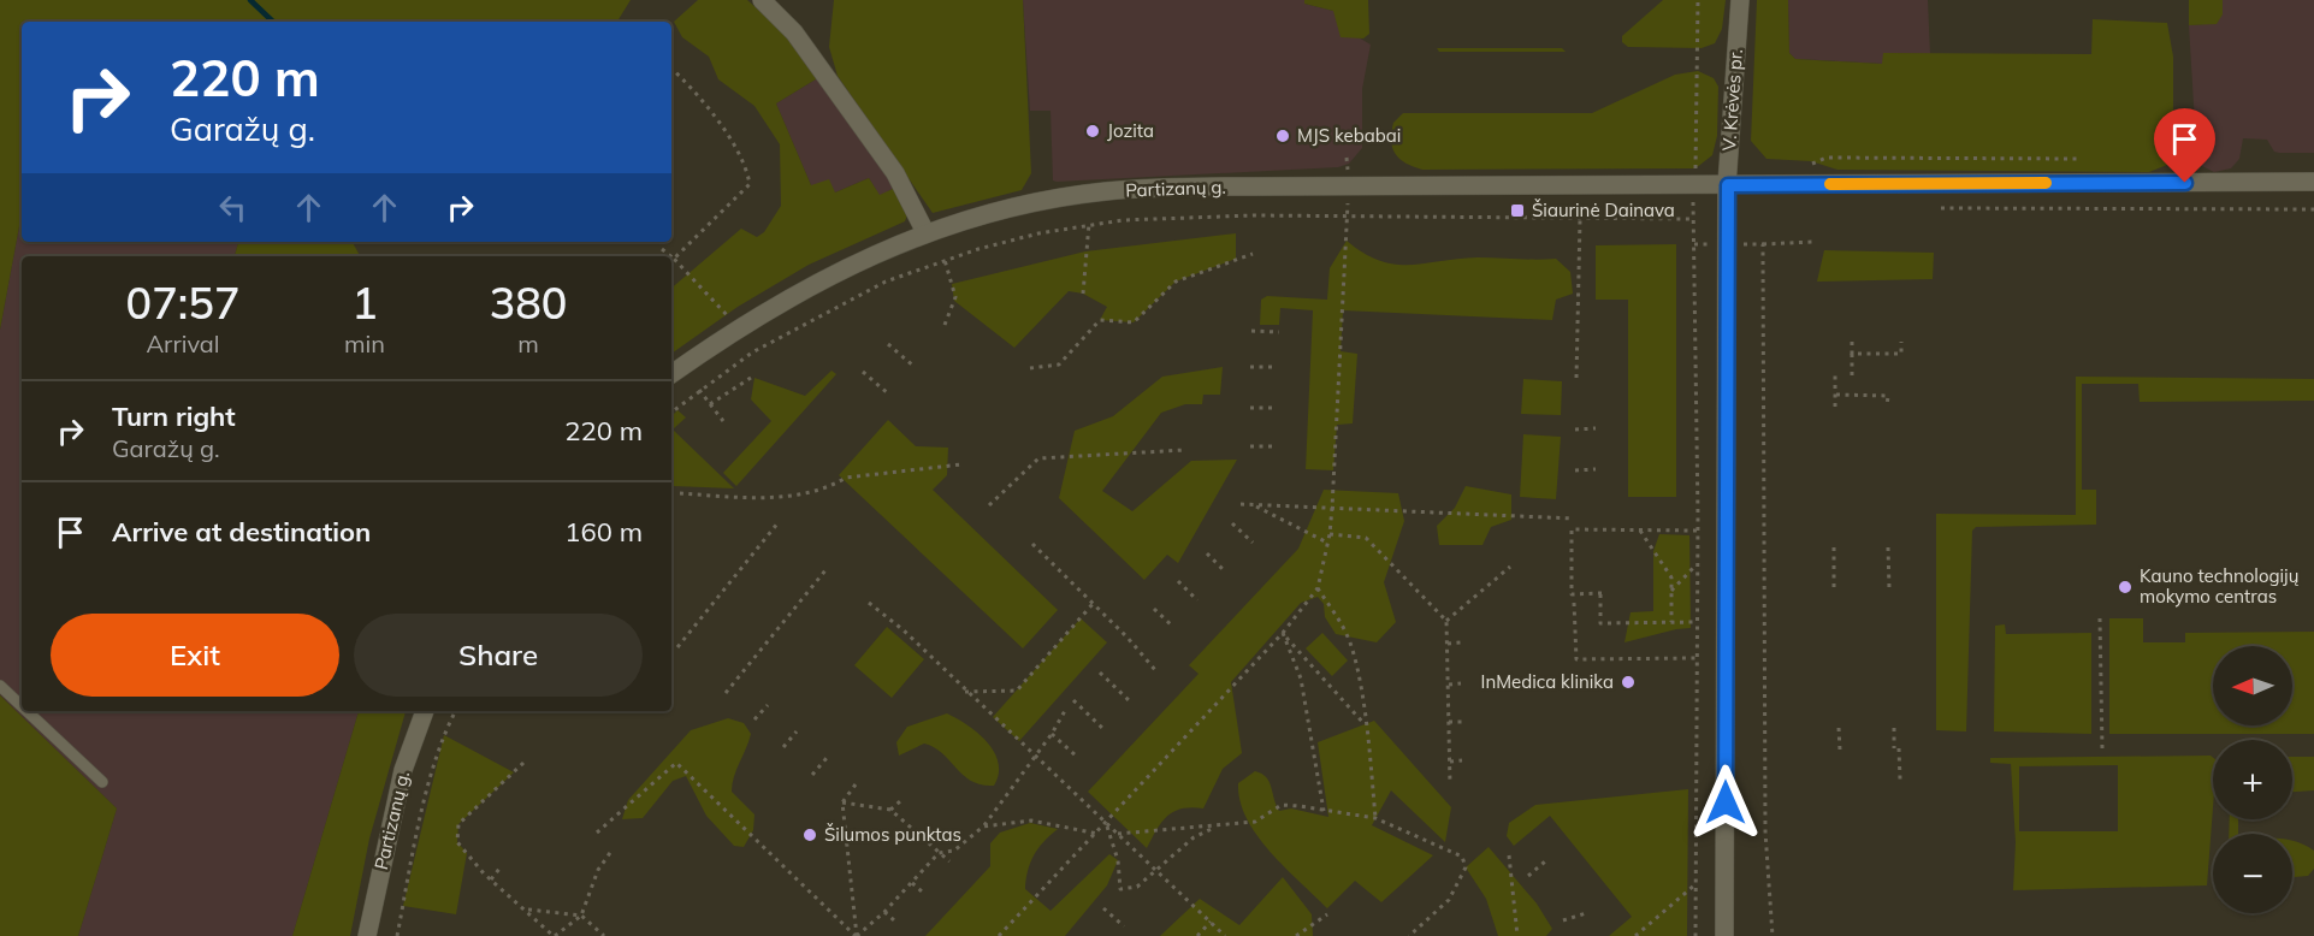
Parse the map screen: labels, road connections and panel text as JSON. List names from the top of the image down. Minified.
{"streets":{"street":["V. Krėvės pr.","Partizanų g."]},"crossings":[["V. Krėvės pr.","Partizanų g."]],"places":{"other":["Jozita","MJS kebabai","Kauno technologijų mokymo centras","InMedica klinika","Šilumos punktas"],"transit":["Šiaurinė Dainava"]},"north":"left","page":{"turn":["220 m","Garažų g."],"eta":["07:57","Arrival","1","min","380","m"],"list":[{"name":"Turn right","note":"Garažų g.","value":"220 m"},{"name":"Arrive at destination","value":"160 m"}],"buttons":["Exit","Share"],"map_buttons":["+","−"]}}
